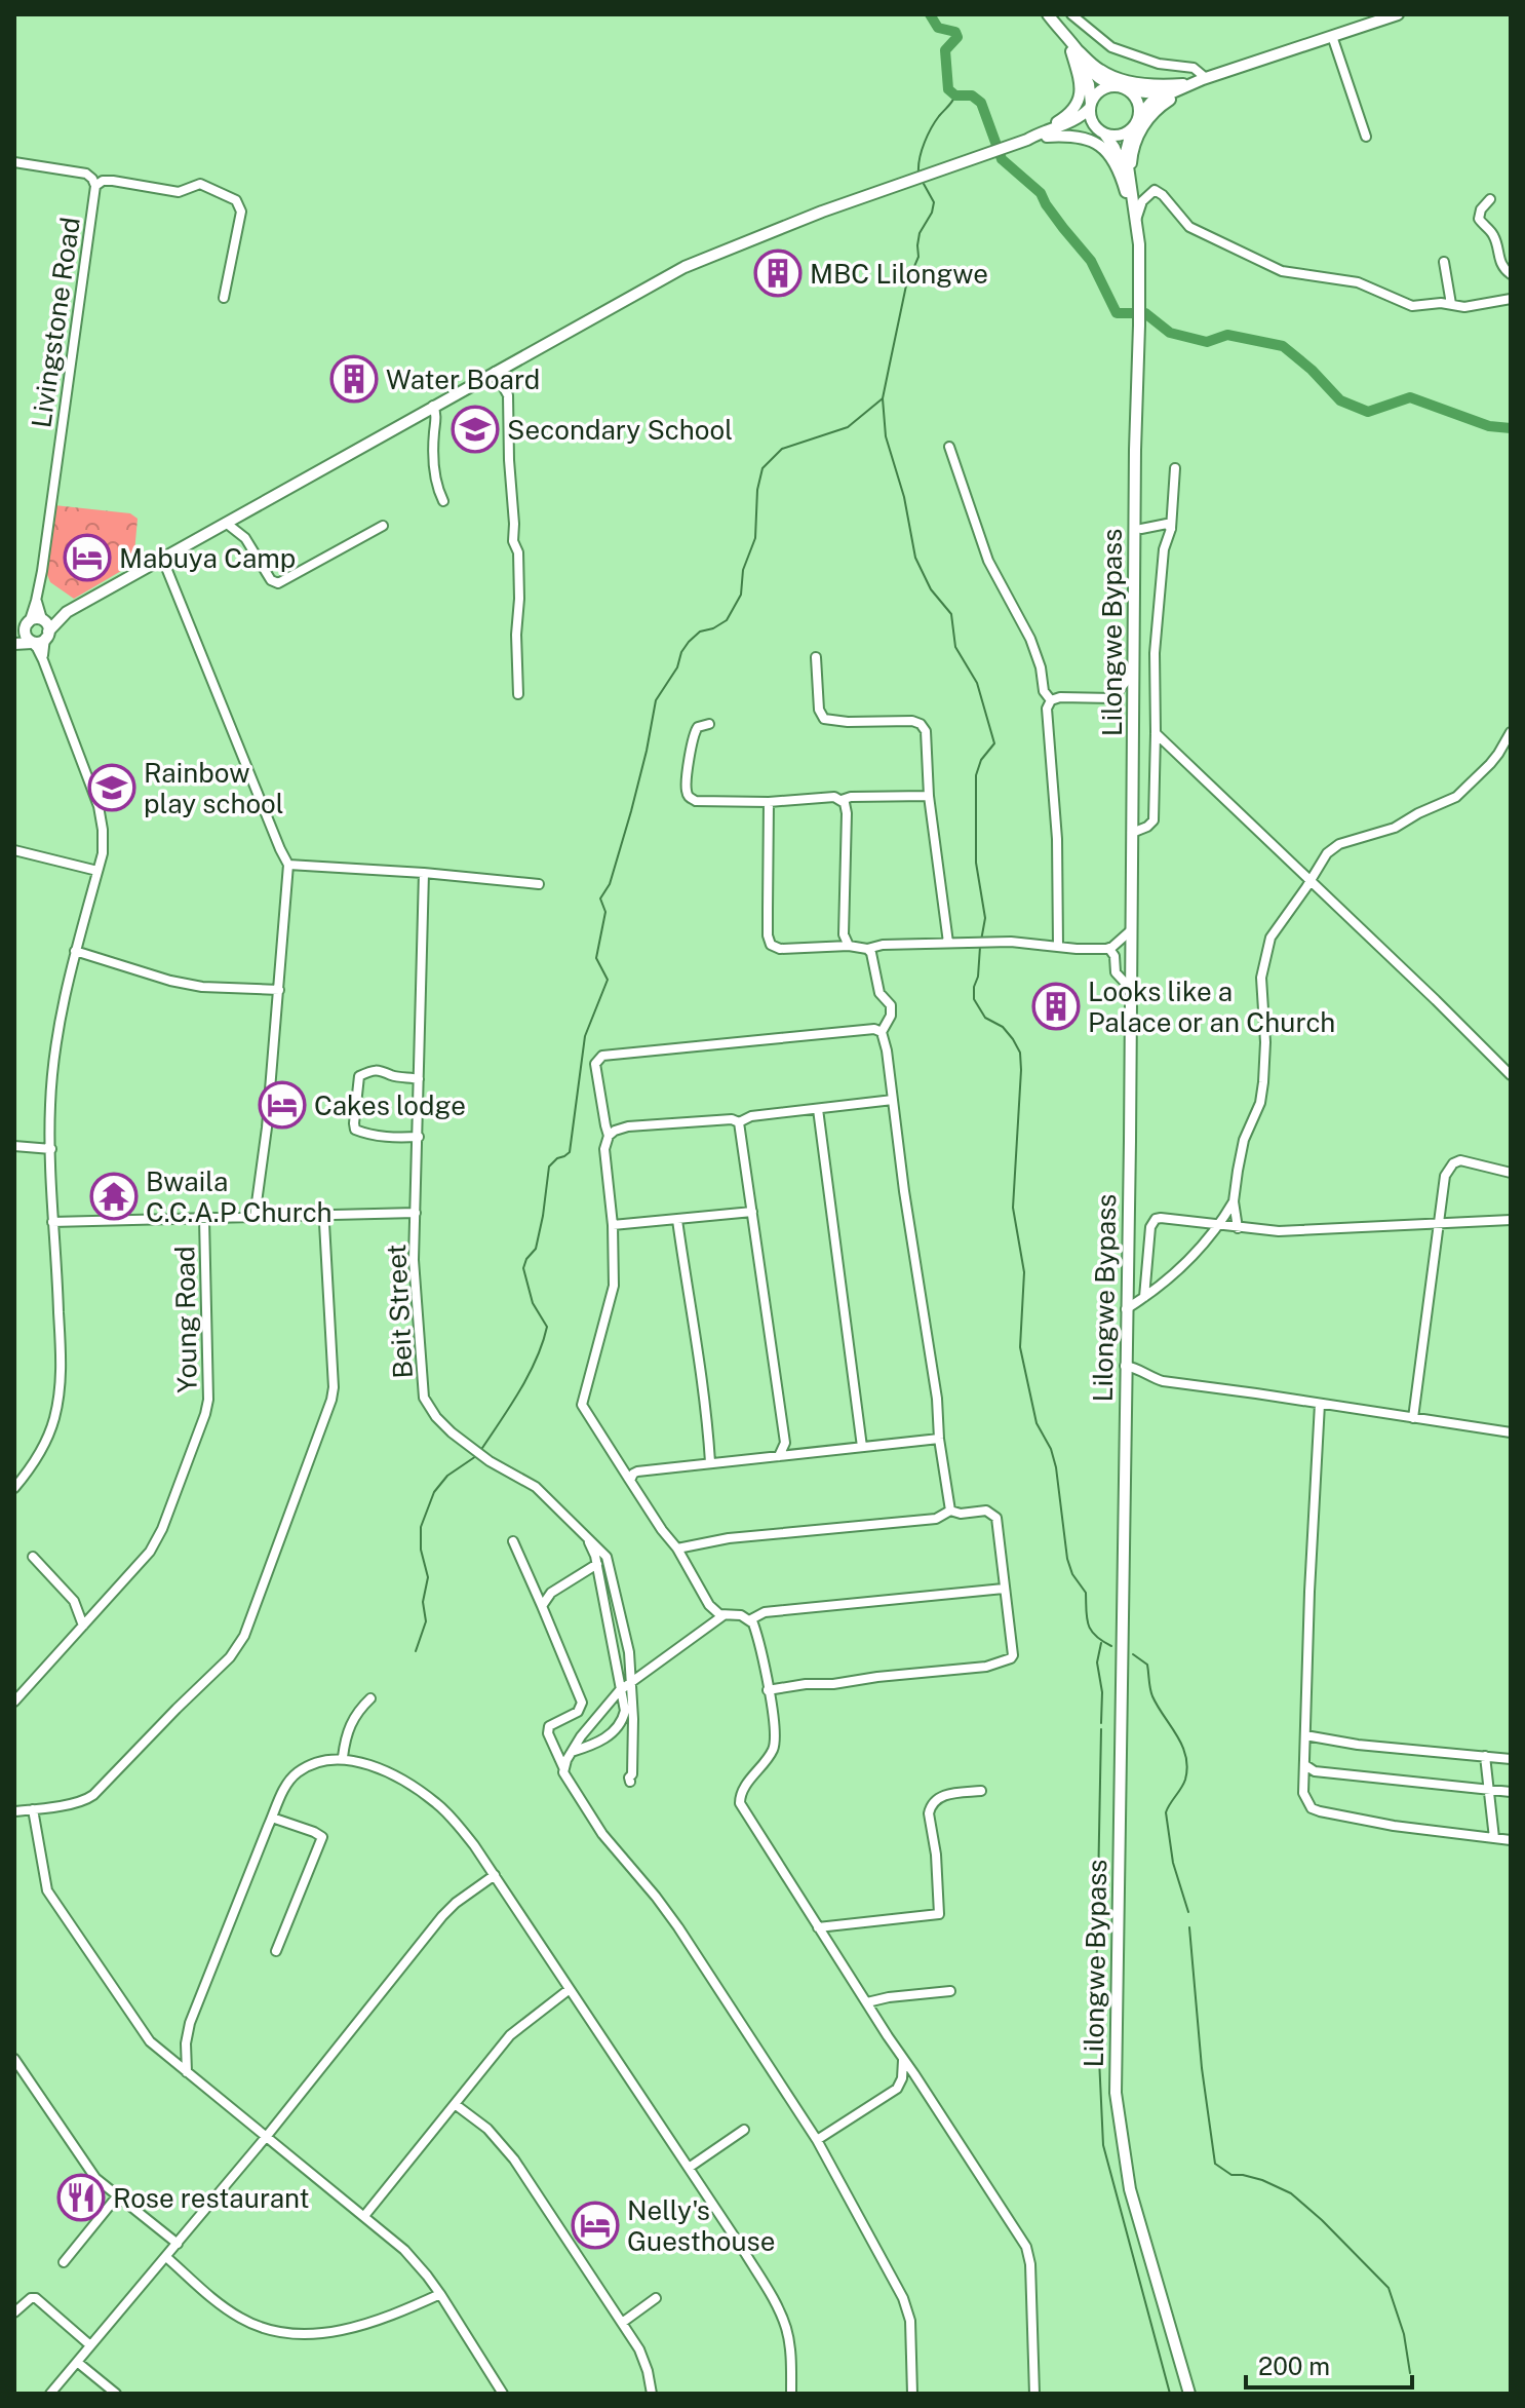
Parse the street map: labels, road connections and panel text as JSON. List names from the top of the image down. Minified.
{"streets":{"main road":["Lilongwe Bypass"],"street":["Livingstone Road","Beit Street","Young Road"]},"crossings":[["Beit Street","Young Road"]],"places":{"building":["MBC Lilongwe","Water Board","Looks like a Palace or an Church"],"school or university":["Secondary School","Rainbow play school"],"hotel":["Mabuya Camp","Cakes lodge","Nelly's Guesthouse"],"temple":["Bwaila C.C.A.P Church"],"restaurant":["Rose restaurant"]},"scale_bar":"200 m"}
